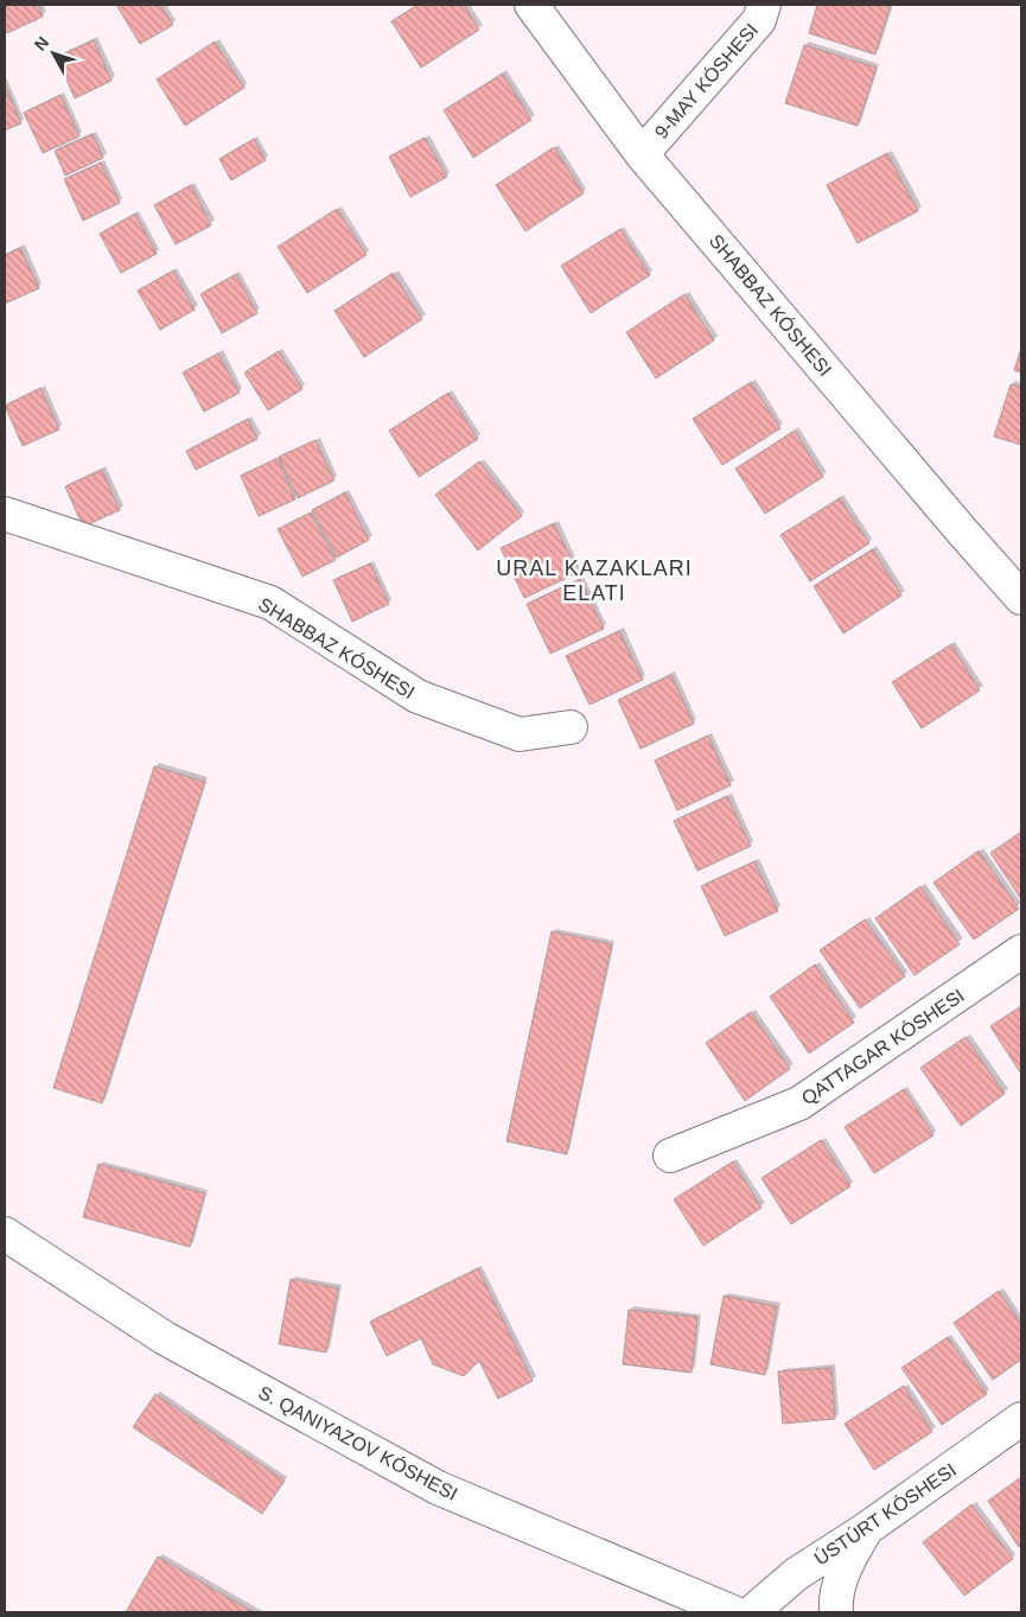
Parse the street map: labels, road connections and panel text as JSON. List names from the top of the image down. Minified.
{"streets":{"street":["9-MAY KÓSHESI","SHABBAZ KÓSHESI","QATTAGAR KÓSHESI","ÚSTÚRT KÓSHESI"]},"crossings":[["9-MAY KÓSHESI","SHABBAZ KÓSHESI"]],"districts":["URAL KAZAKLARI ELATI"],"north":"top left"}
